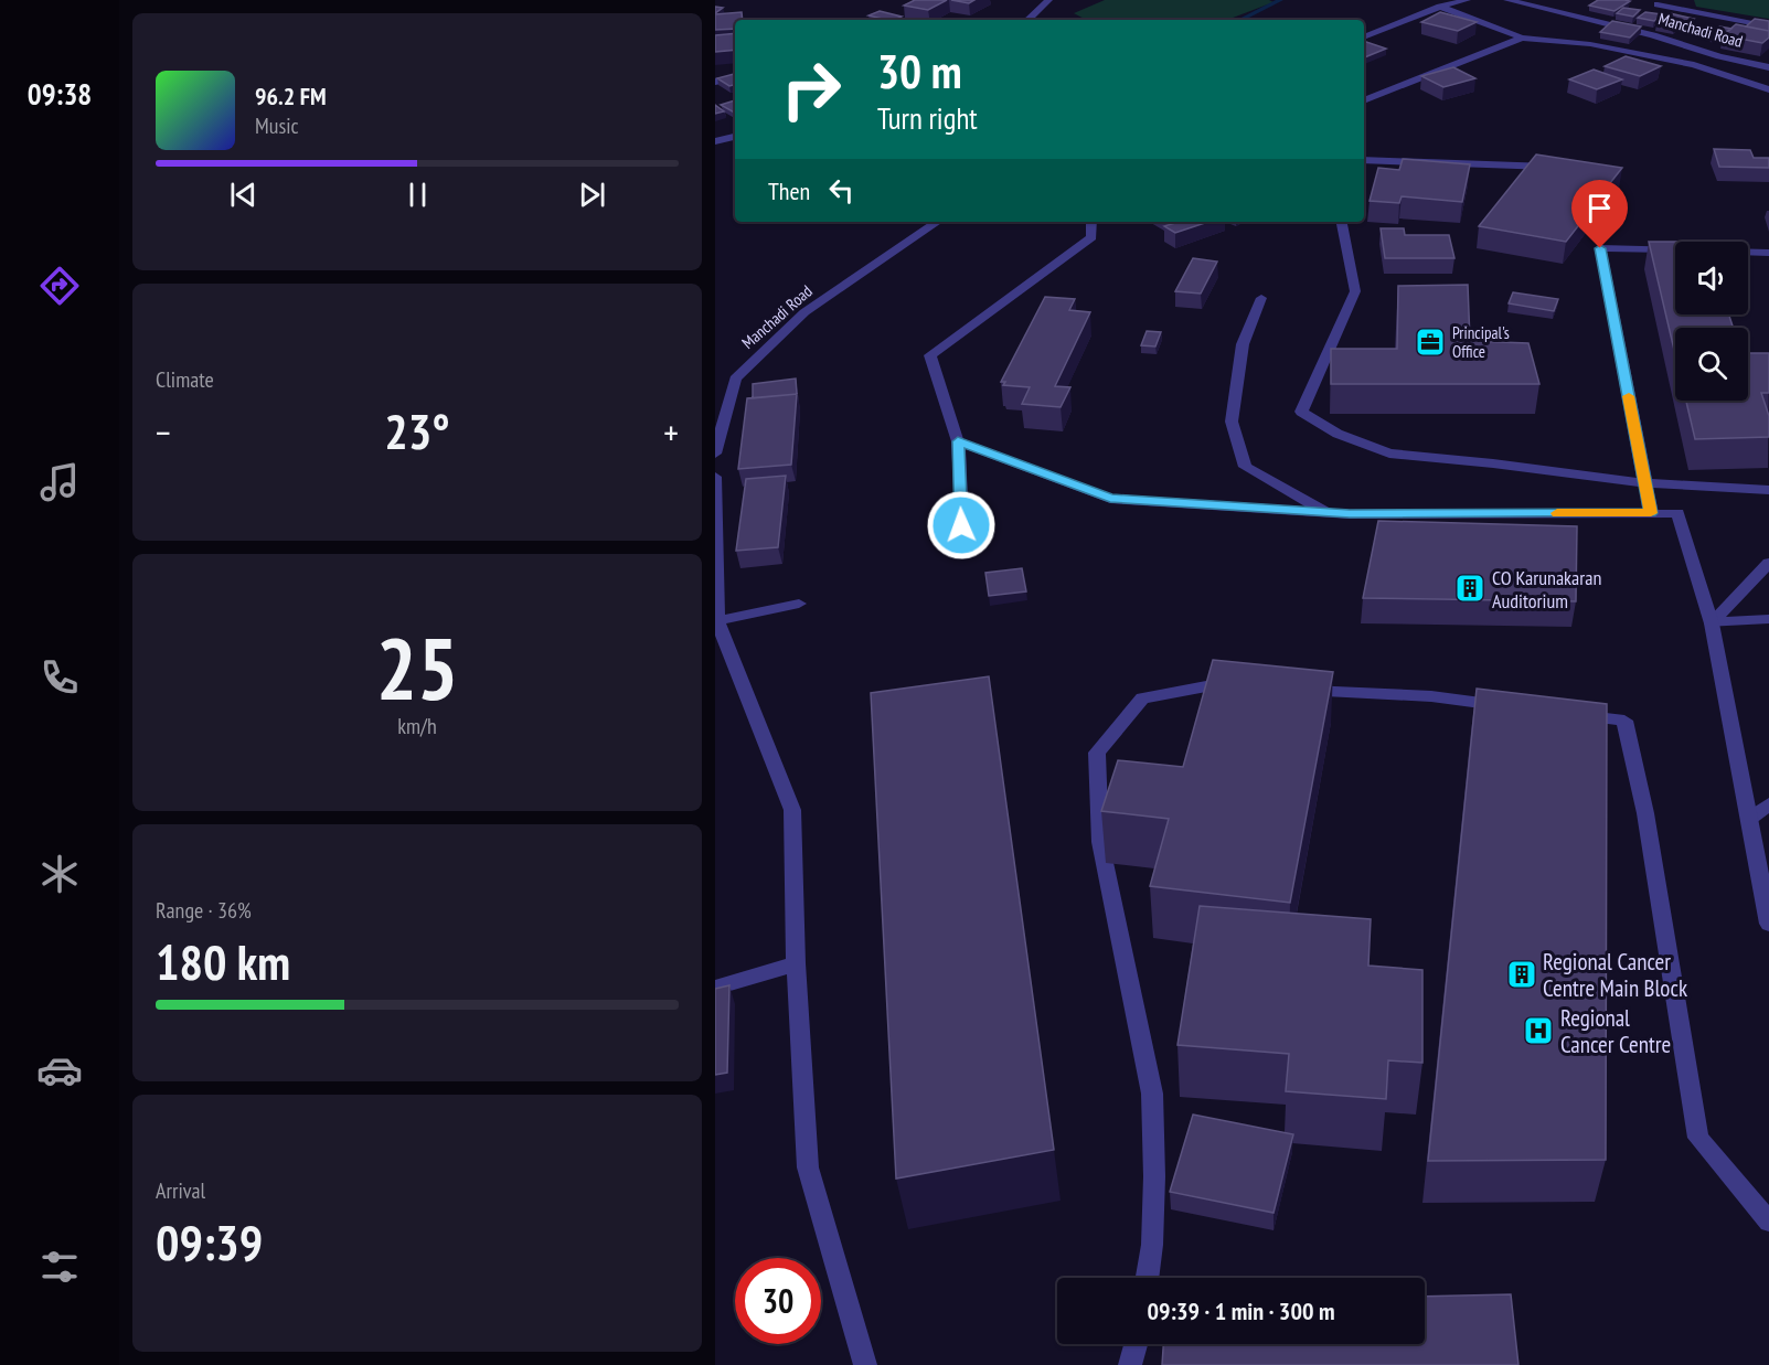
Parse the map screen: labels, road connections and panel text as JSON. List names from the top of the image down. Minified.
{"streets":{"street":["Manchadi Road"]},"places":{"office":["Principal's Office"],"building":["CO Karunakaran Auditorium","Regional Cancer Centre Main Block"],"hospital":["Regional Cancer Centre"]},"page":{"tabs":"09:38","turn":["30 m","Turn right"],"song":["96.2 FM","Music"],"then":"Then","tile":["Climate",["25","km/h"],["Range · 36%","180 km"],["Arrival","09:39"]],"heat":["−","23°","+"],"limit":"30","trip":"09:39 · 1 min · 300 m"}}
